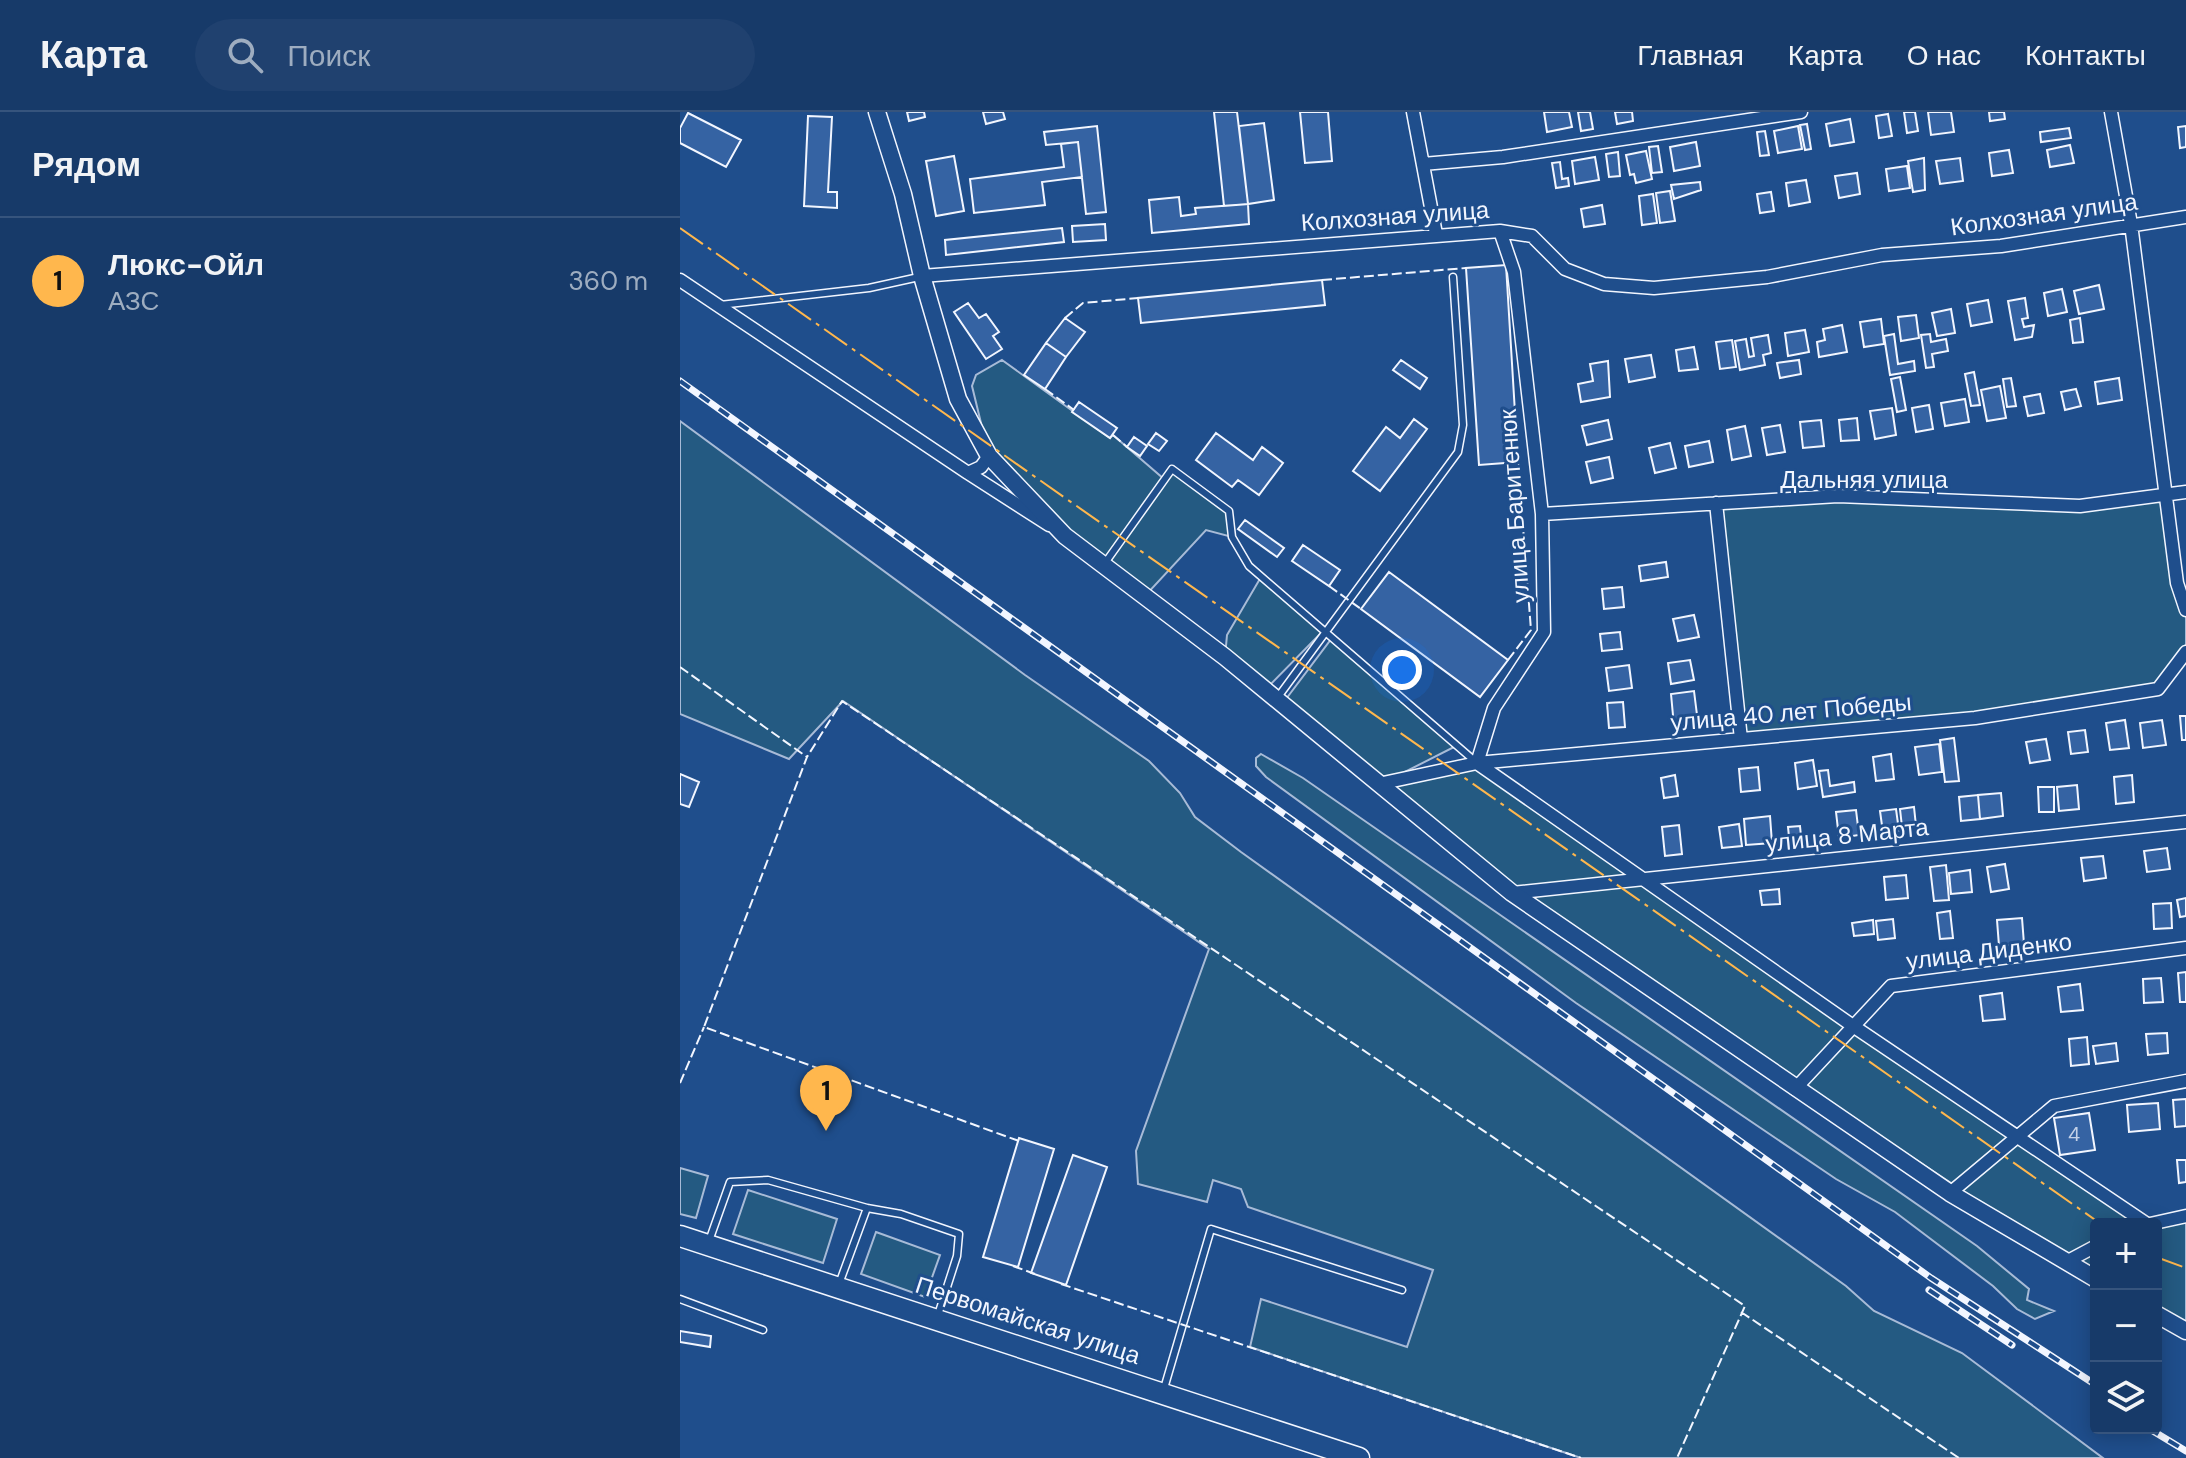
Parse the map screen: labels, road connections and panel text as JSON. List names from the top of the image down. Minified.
{"streets":{"main road":["Первомайская улица"],"street":["Колхозная улица","Дальняя улица","улица Баритенюк","улица 40 лет Победы","улица 8 Марта","улица Диденко"]},"crossings":[["Колхозная улица","улица Баритенюк"],["Дальняя улица","улица Баритенюк"],["улица Баритенюк","улица 40 лет Победы"]],"house_numbers":["4"],"page":{"header":"Карта","search":"Поиск","nav":["Главная","Карта","О нас","Контакты"],"heading":"Рядом","list":[{"mark":"1","name":"Люкс-Ойл","note":"АЗС","value":"360 m"}],"pins":"1","map_buttons":["+","−"]}}
